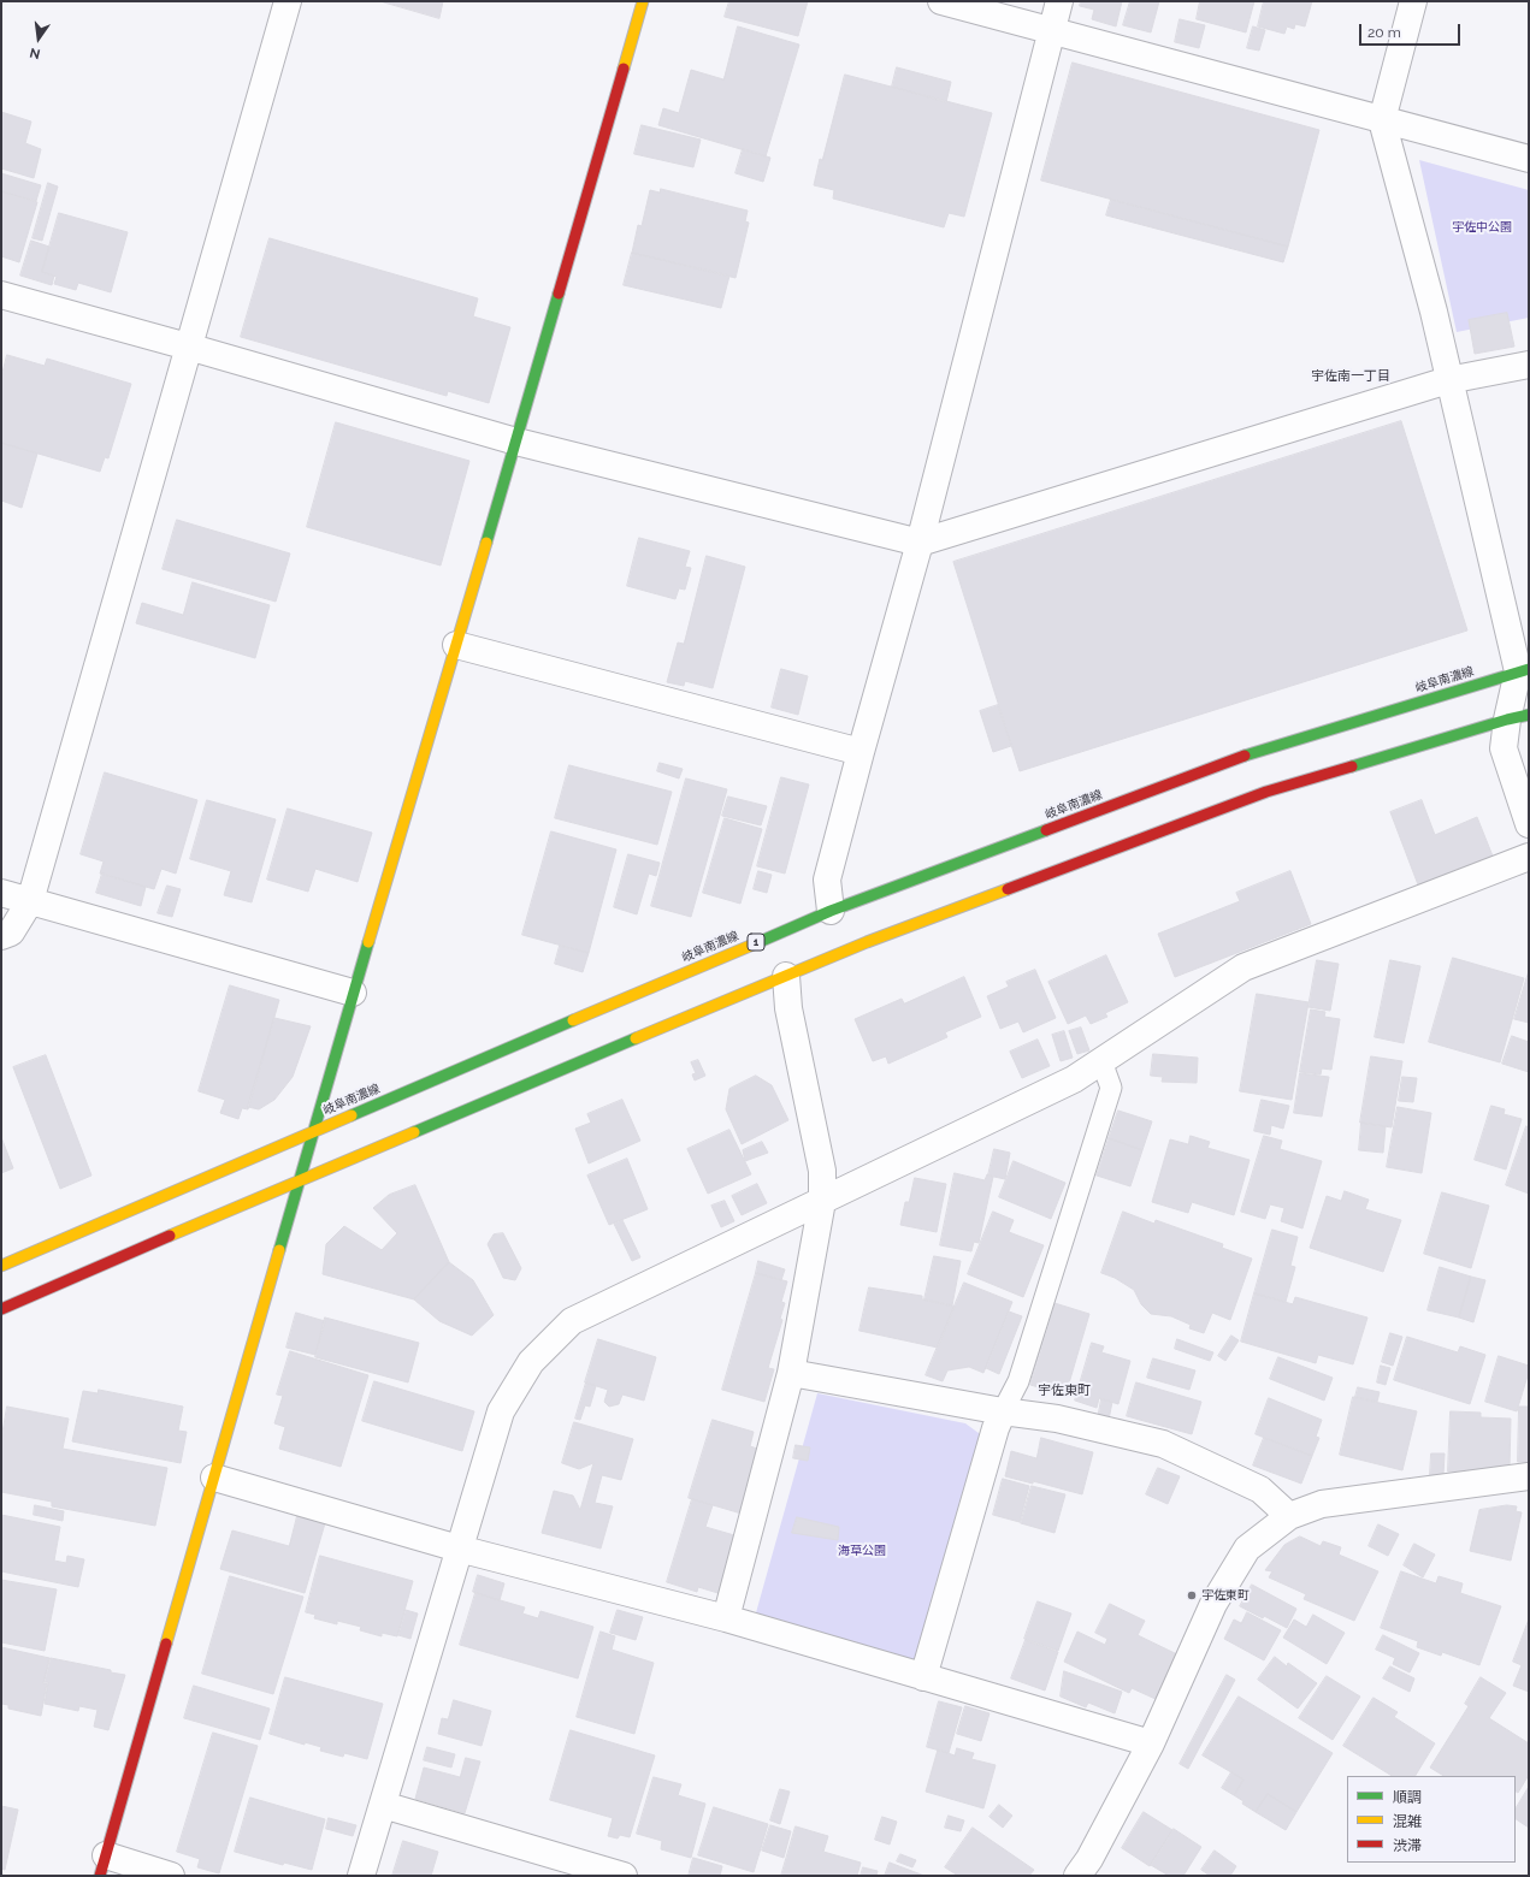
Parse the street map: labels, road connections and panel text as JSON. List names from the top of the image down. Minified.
{"streets":{"main road":["岐阜南濃線","1"]},"districts":["宇佐南一丁目","宇佐東町"],"parks":["宇佐中公園","海草公園"],"places":["宇佐東町"],"legend":["順調","混雑","渋滞"],"scale_bar":"20 m","north":"bottom"}
